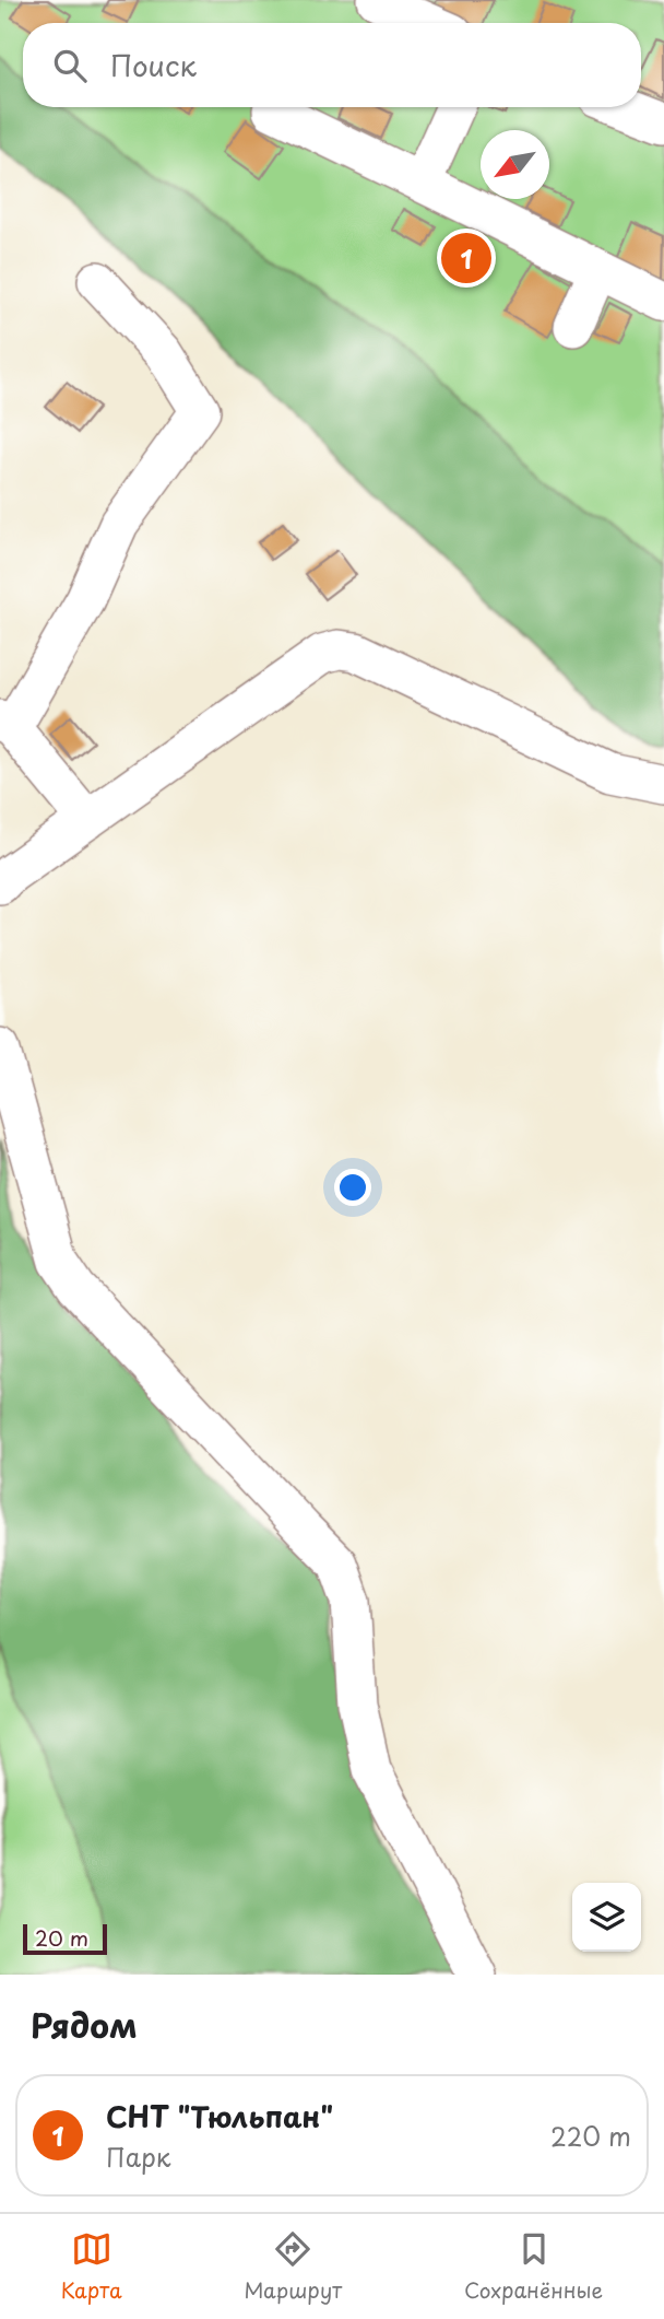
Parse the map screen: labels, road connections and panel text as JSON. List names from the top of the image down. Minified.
{"scale_bar":"20 m","north":"bottom left","page":{"search":"Поиск","pins":"1","scale":"20 m","heading":"Рядом","list":[{"mark":"1","name":"СНТ \"Тюльпан\"","note":"Парк","value":"220 m"}],"nav":["Карта","Маршрут","Сохранённые"]}}
